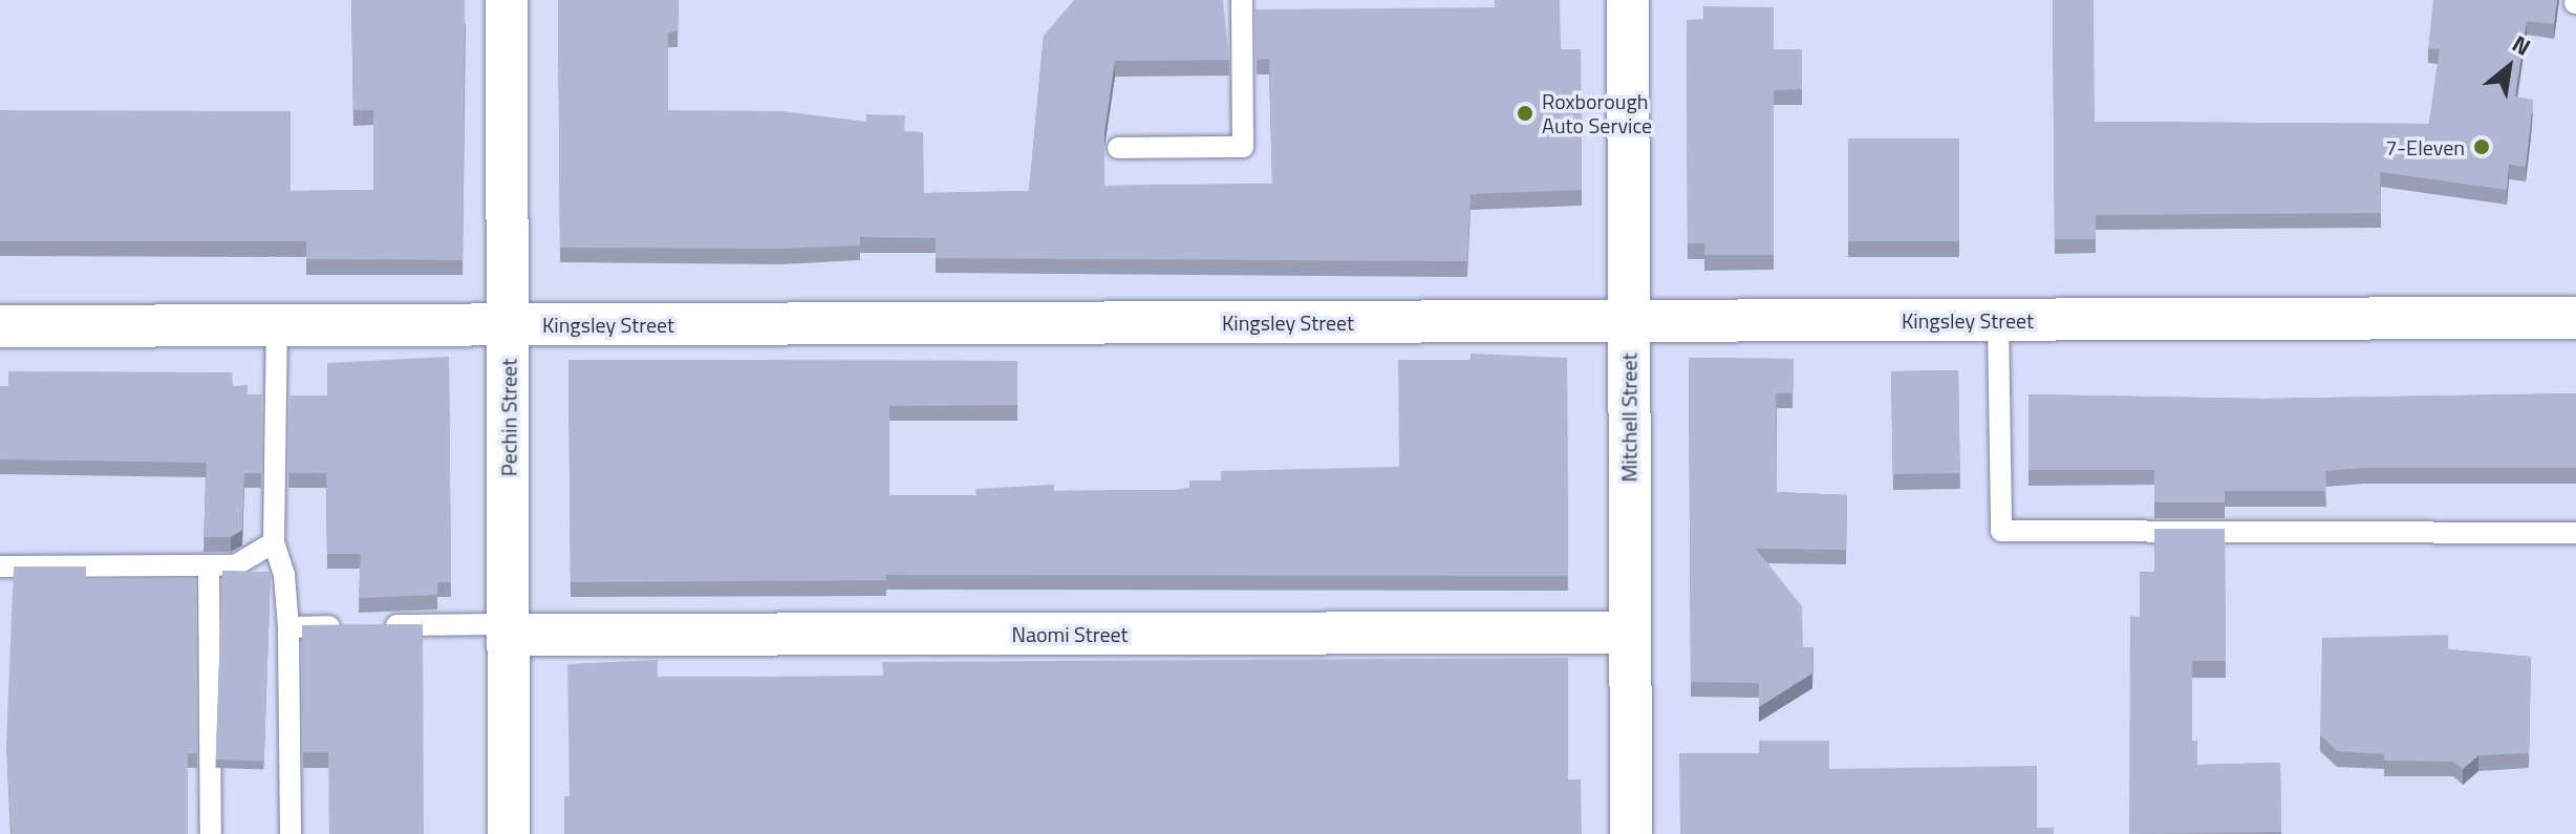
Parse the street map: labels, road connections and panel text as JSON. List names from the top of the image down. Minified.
{"streets":{"street":["Kingsley Street","Pechin Street","Mitchell Street","Naomi Street"]},"crossings":[["Kingsley Street","Pechin Street"],["Kingsley Street","Mitchell Street"],["Pechin Street","Naomi Street"],["Mitchell Street","Naomi Street"]],"places":["Roxborough Auto Service","7-Eleven"],"north":"top right"}
